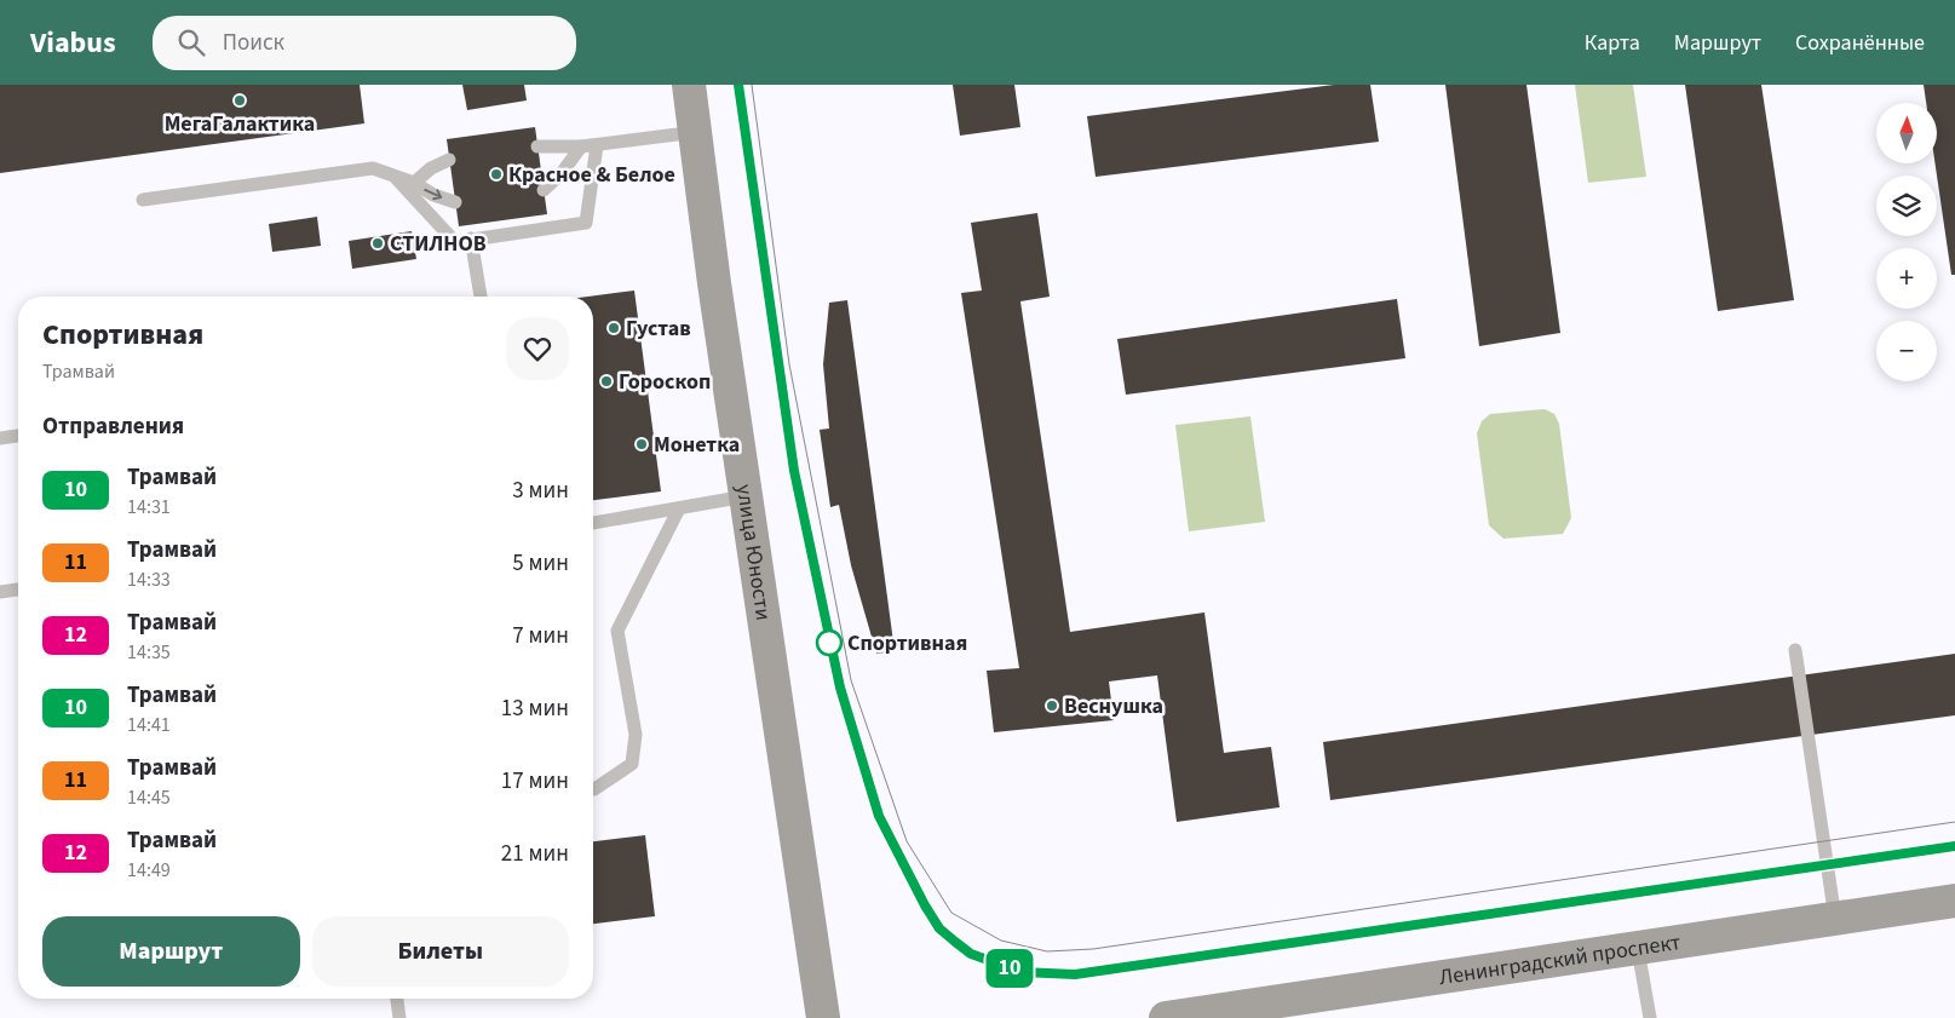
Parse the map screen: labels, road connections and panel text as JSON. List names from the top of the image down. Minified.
{"streets":{"main road":["улица Юности","Ленинградский проспект"]},"places":["МегаГалактика","Красное & Белое","СТИЛНОВ","Густав","Гороскоп","Монетка","Спортивная","Веснушка"],"lines":["tram line 10"],"north":"top","page":{"header":"Viabus","search":"Поиск","nav":["Карта","Маршрут","Сохранённые"],"on_map":"10","map_buttons":["+","−"],"heading":[["Спортивная","Трамвай"],"Отправления"],"list":[{"mark":"10","name":"Трамвай","note":"14:31","value":"3 мин"},{"mark":"11","name":"Трамвай","note":"14:33","value":"5 мин"},{"mark":"12","name":"Трамвай","note":"14:35","value":"7 мин"},{"mark":"10","name":"Трамвай","note":"14:41","value":"13 мин"},{"mark":"11","name":"Трамвай","note":"14:45","value":"17 мин"},{"mark":"12","name":"Трамвай","note":"14:49","value":"21 мин"}],"buttons":["Маршрут","Билеты"]}}
